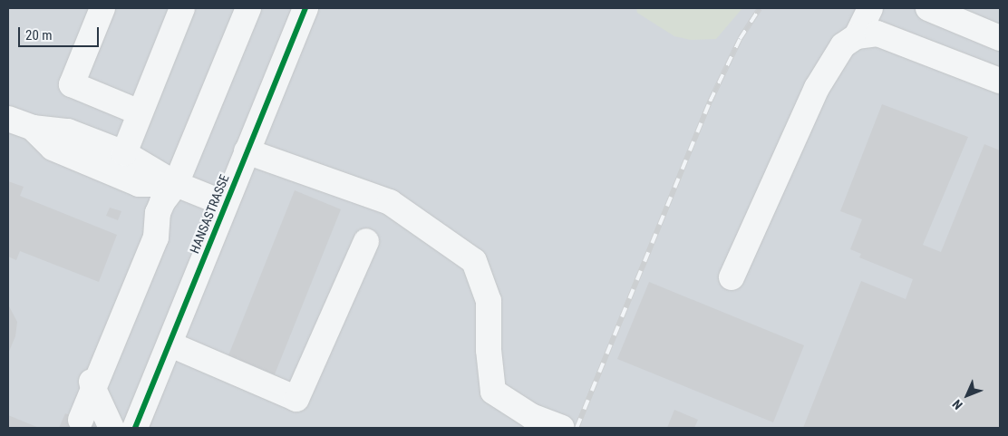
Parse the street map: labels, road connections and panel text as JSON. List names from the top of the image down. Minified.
{"streets":{"street":["HANSASTRASSE"]},"scale_bar":"20 m","north":"bottom left"}
